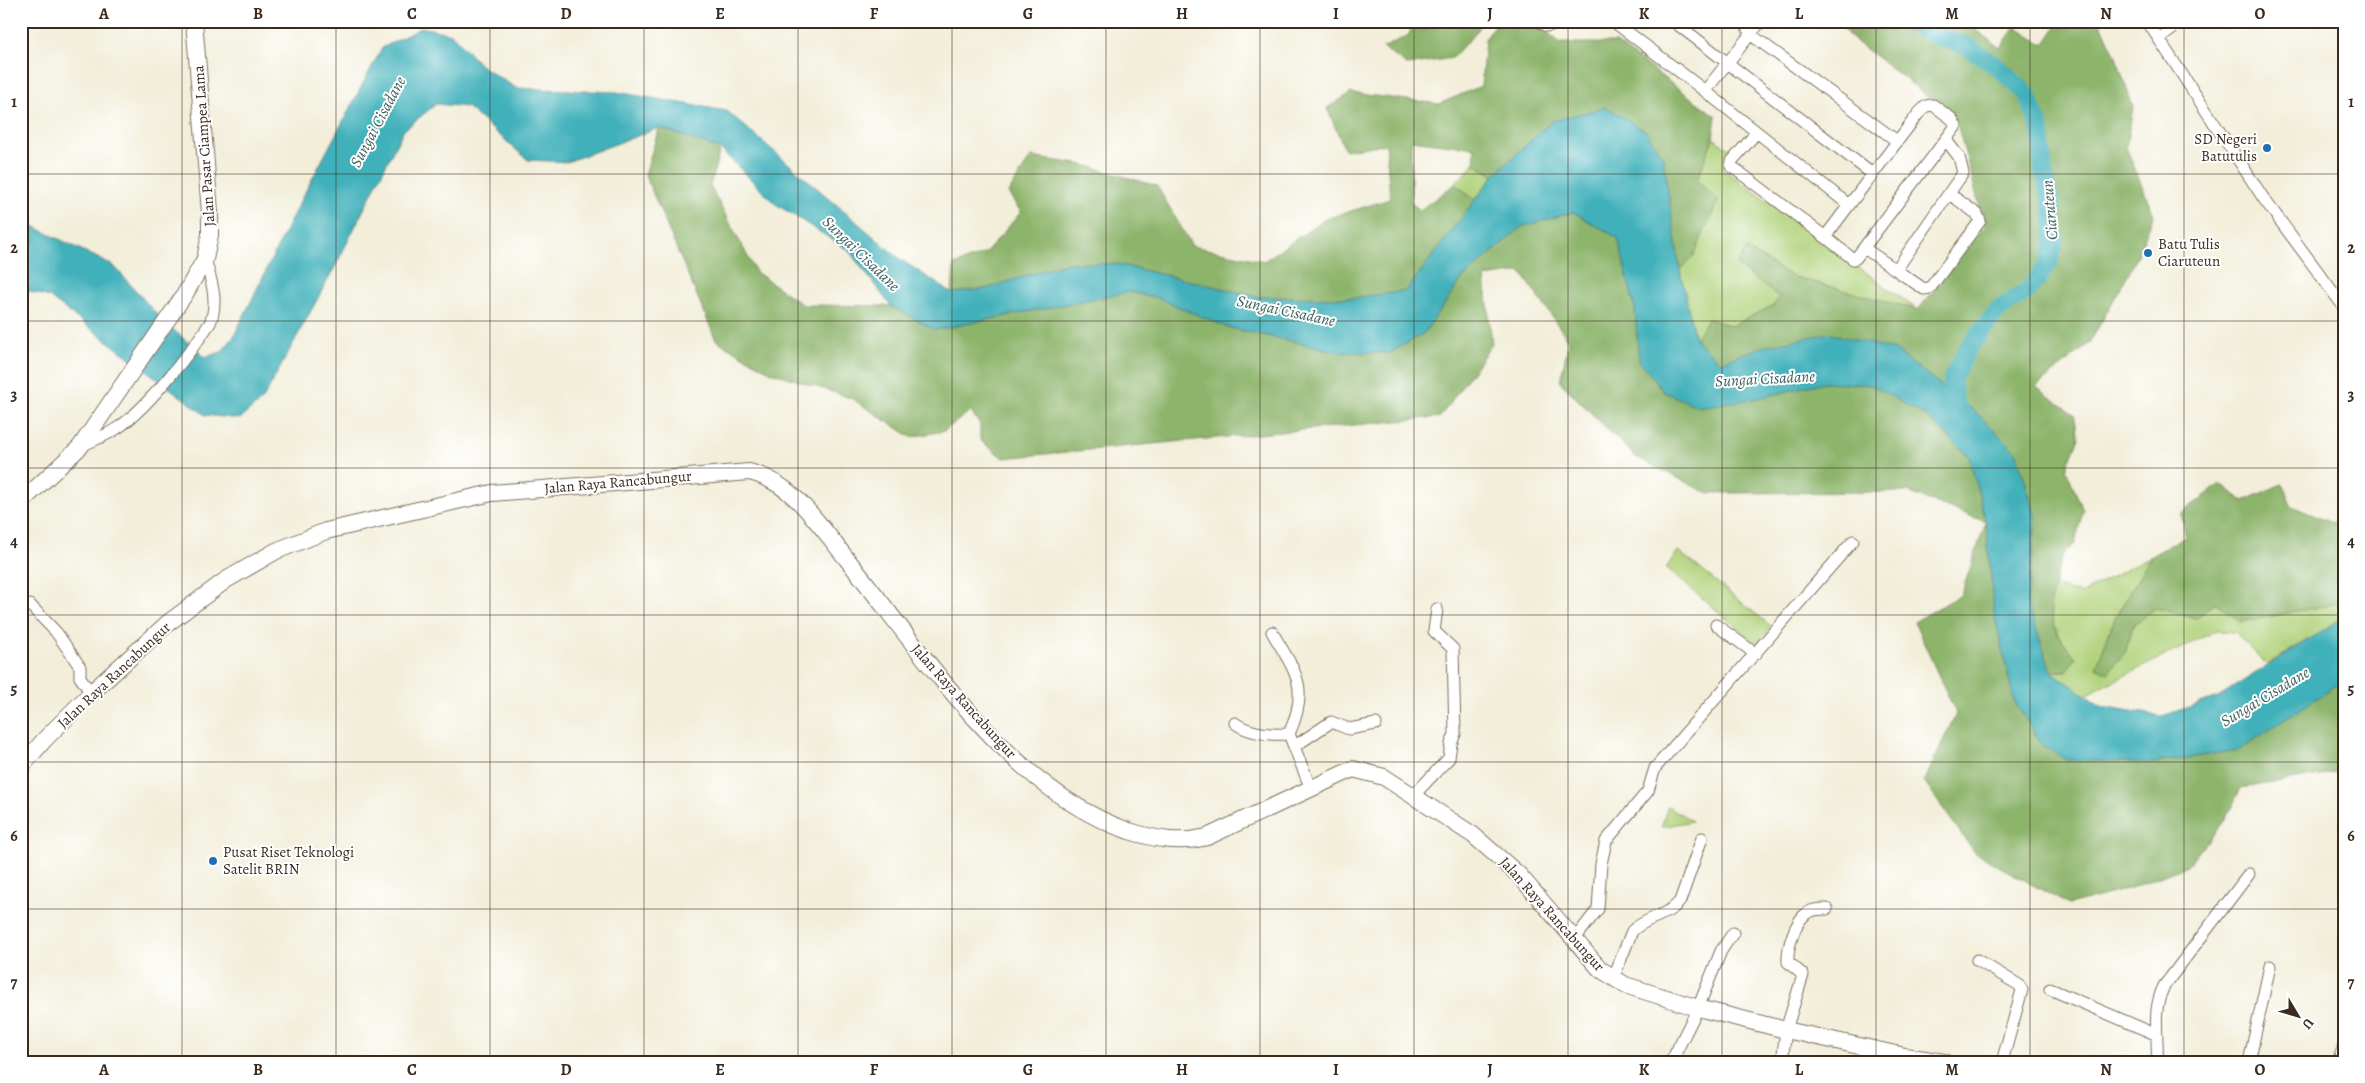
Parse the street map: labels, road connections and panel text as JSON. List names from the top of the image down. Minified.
{"streets":{"main road":["Jalan Pasar Ciampea Lama","Jalan Raya Rancabungur"]},"water":["Sungai Cisadane","Ciaruteun"],"places":["SD Negeri Batutulis","Batu Tulis Ciaruteun","Pusat Riset Teknologi Satelit BRIN"],"north":"bottom right","grid":{"columns":["A","B","C","D","E","F","G","H","I","J","K","L","M","N","O"],"rows":["1","2","3","4","5","6","7"]}}
